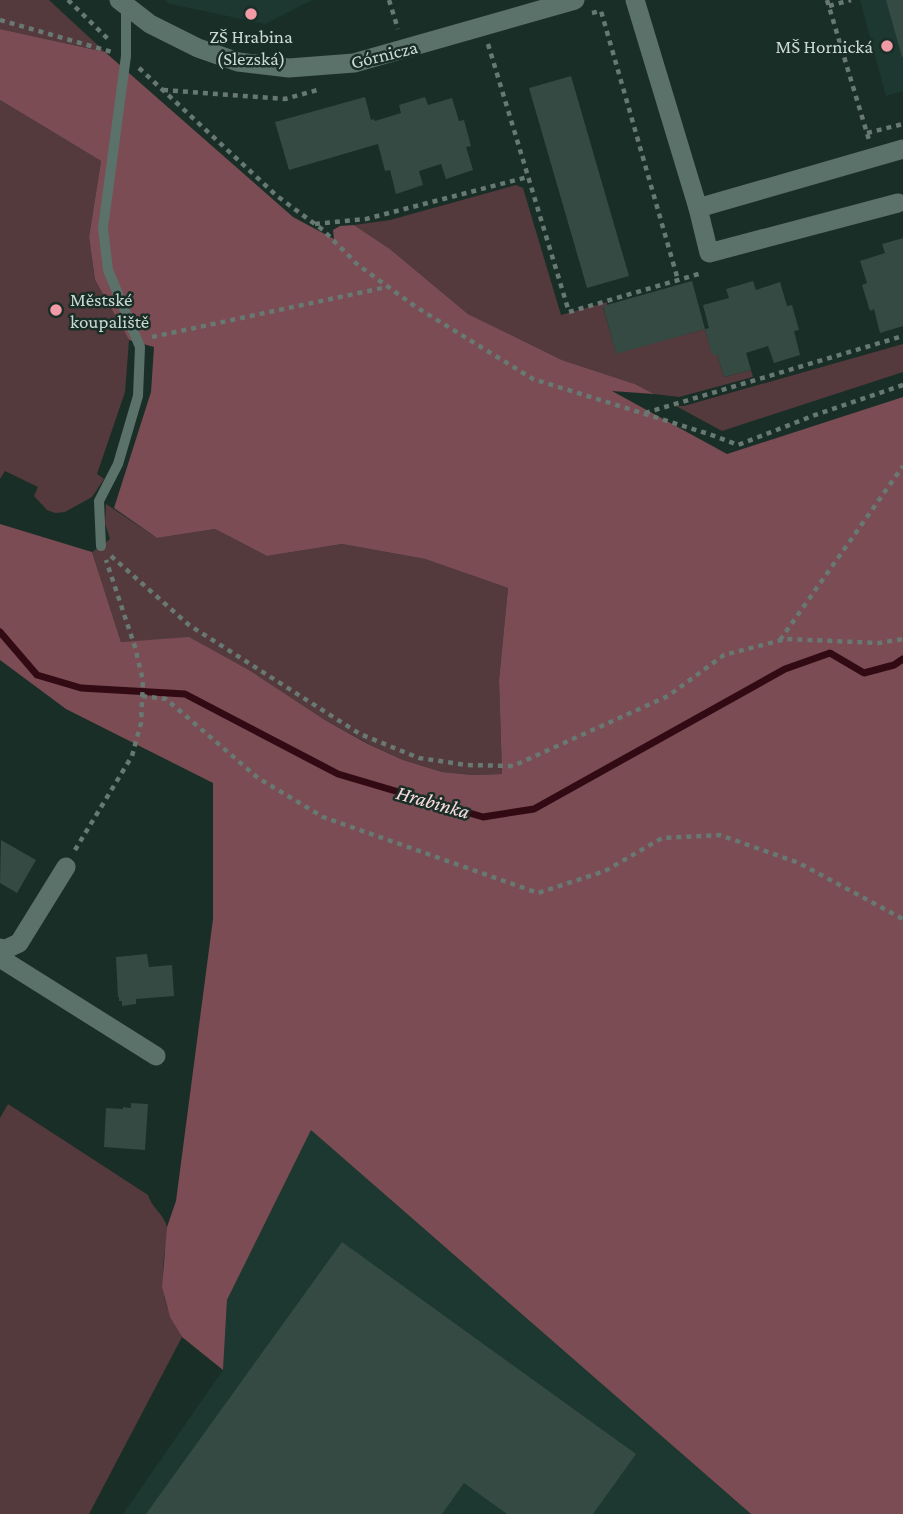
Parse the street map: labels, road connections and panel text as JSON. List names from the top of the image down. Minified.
{"streets":{"street":["Górnicza"]},"water":["Hrabinka"],"places":["ZŠ Hrabina (Slezská)","MŠ Hornická","Městské koupaliště"]}
